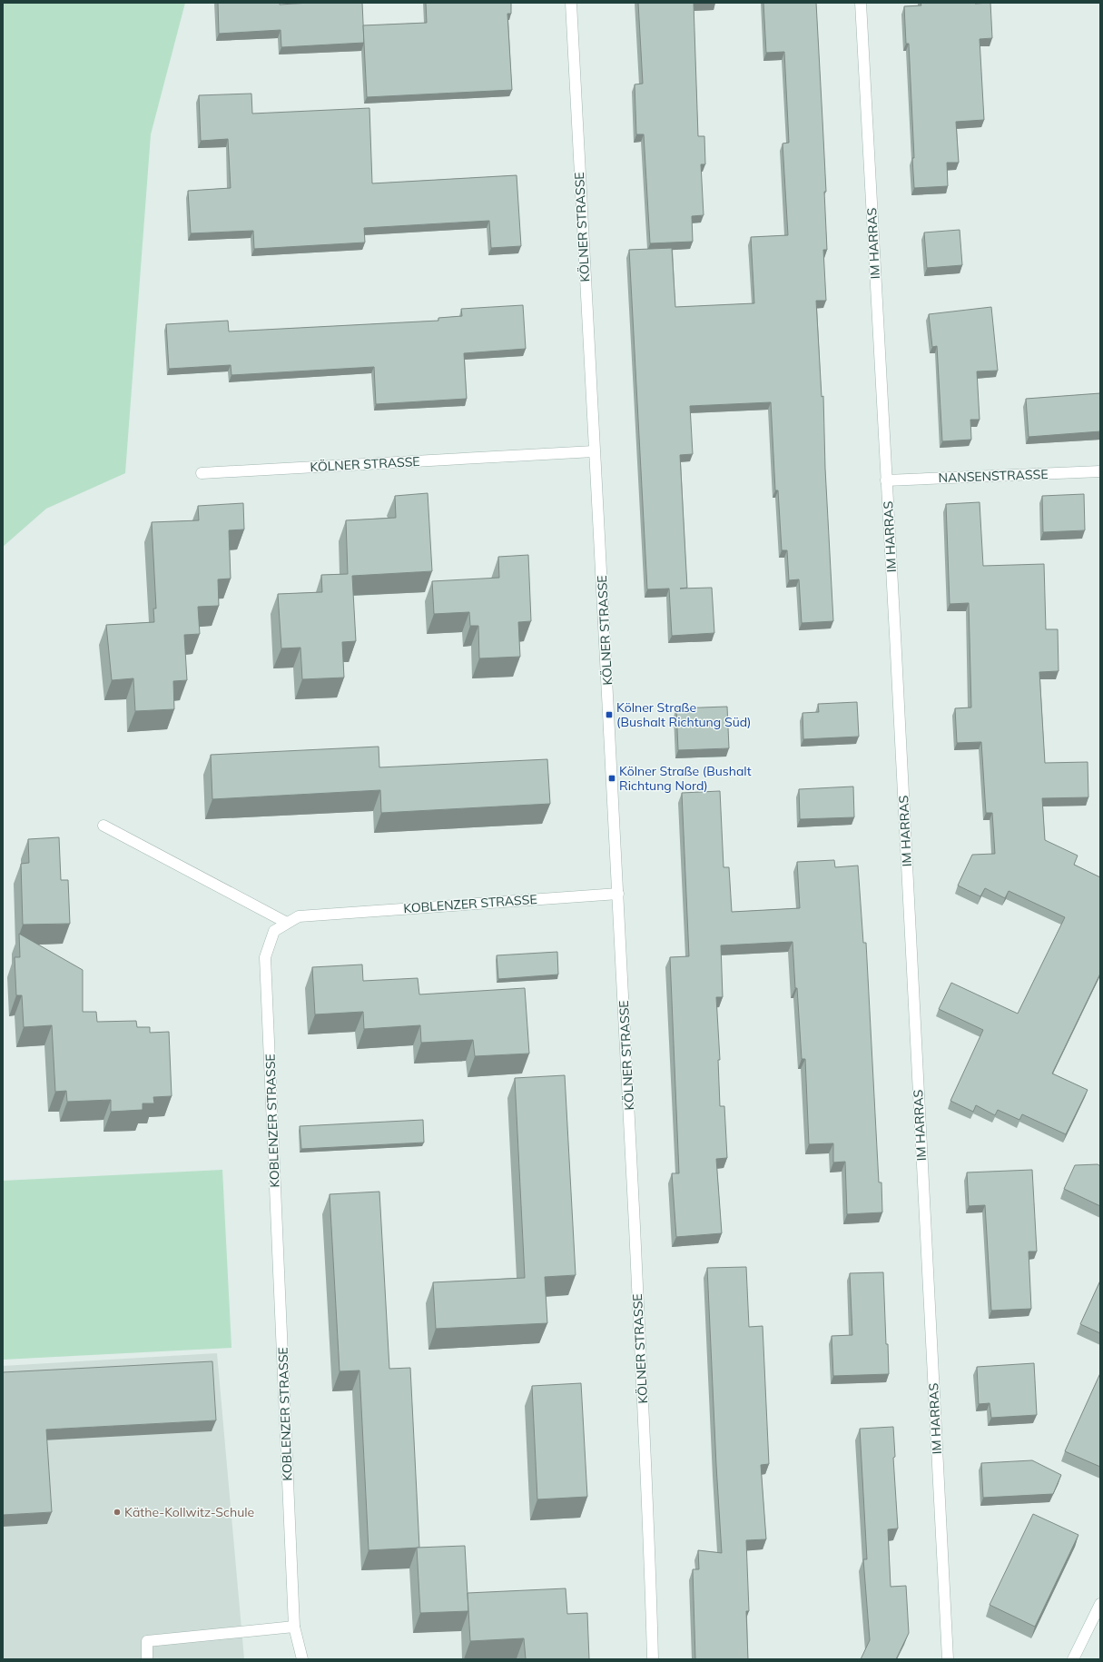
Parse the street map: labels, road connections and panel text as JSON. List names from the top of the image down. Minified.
{"streets":{"street":["KÖLNER STRASSE","IM HARRAS","NANSENSTRASSE","KOBLENZER STRASSE"]},"crossings":[["KÖLNER STRASSE","KOBLENZER STRASSE"],["IM HARRAS","NANSENSTRASSE"]],"places":{"transit":["Kölner Straße (Bushalt Richtung Süd)","Kölner Straße (Bushalt Richtung Nord)"],"other":["Käthe-Kollwitz-Schule"]}}
